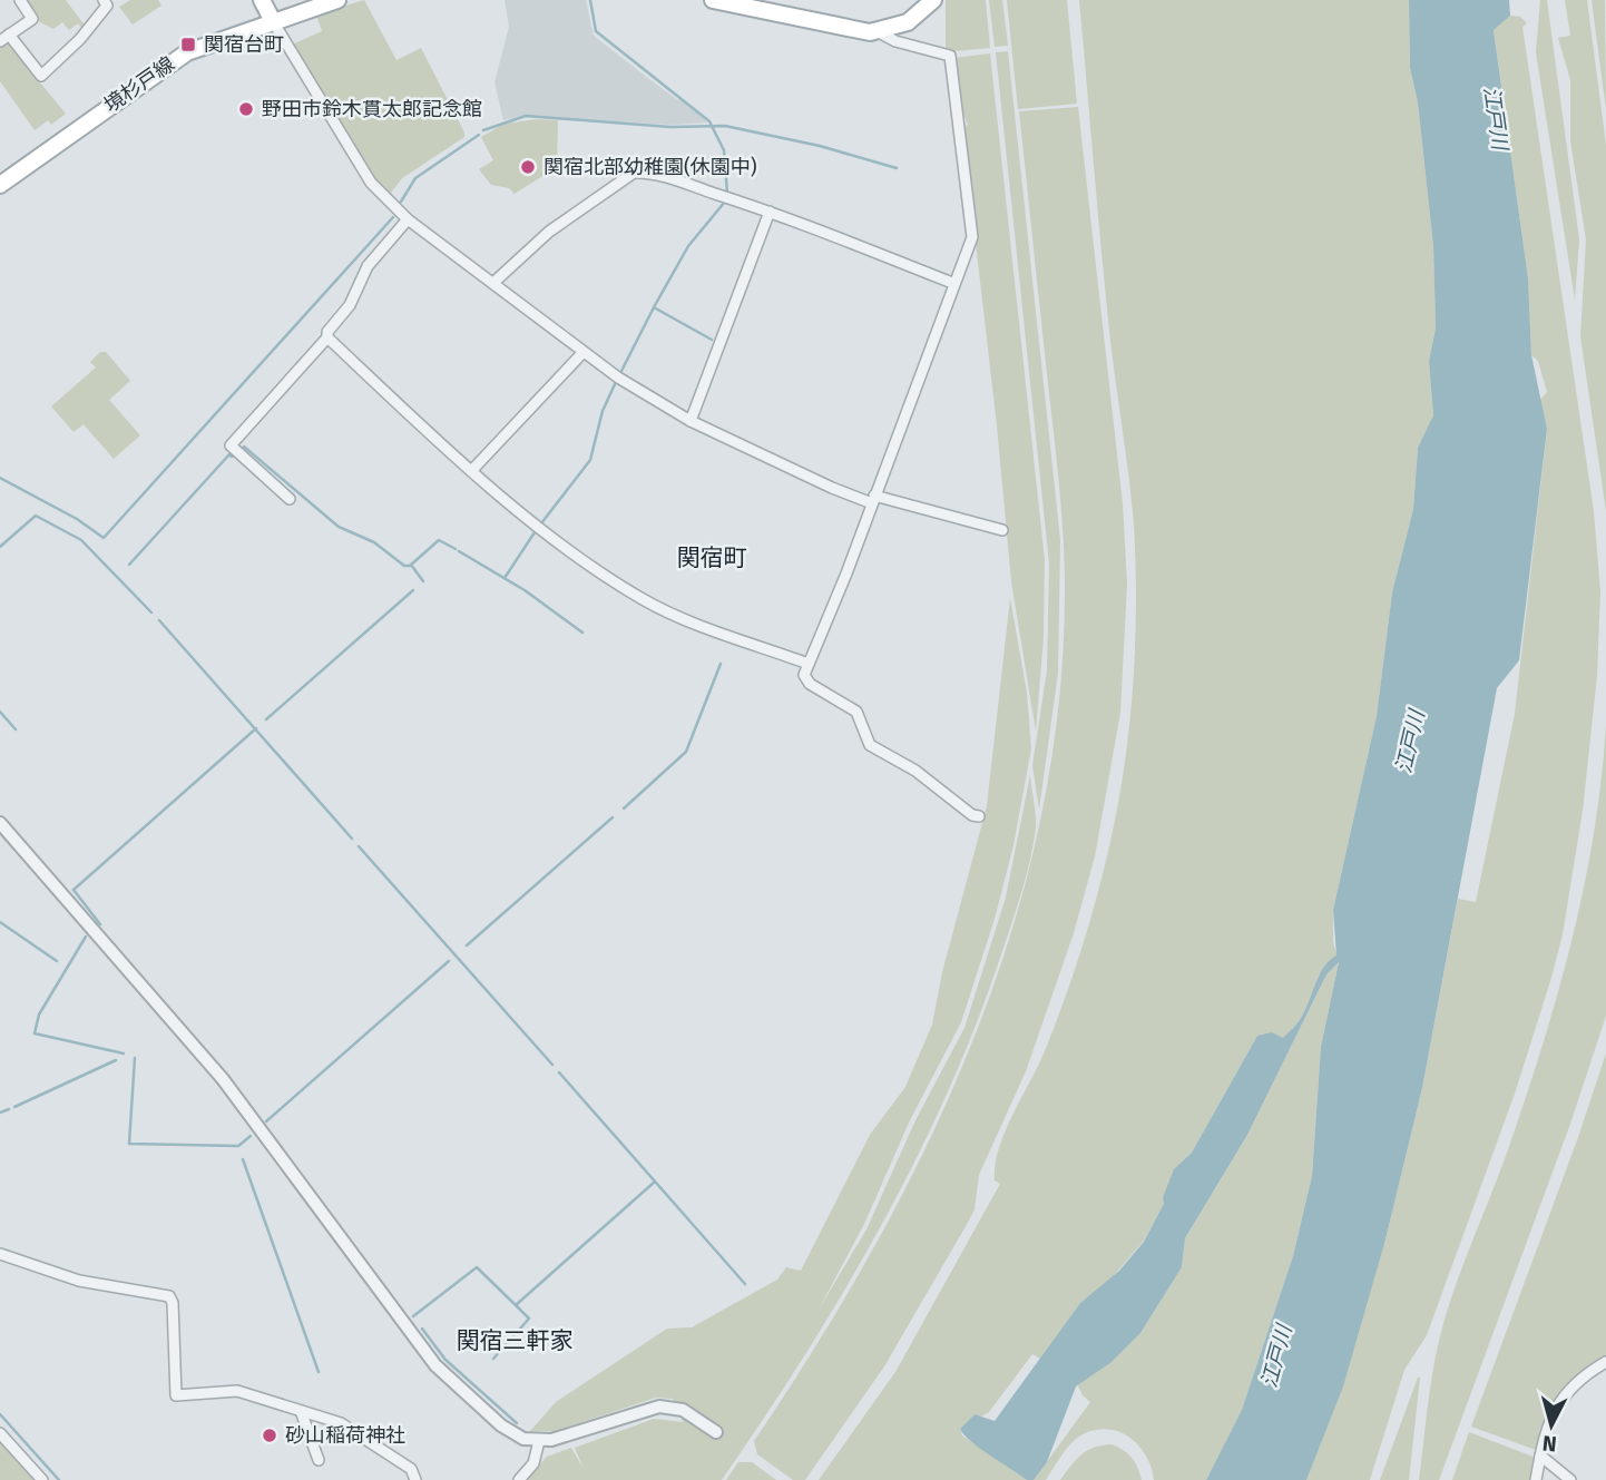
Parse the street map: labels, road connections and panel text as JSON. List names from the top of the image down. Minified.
{"streets":{"main road":["境杉戸線"]},"districts":["関宿町","関宿三軒家"],"water":["江戸川"],"places":{"transit":["関宿台町"],"other":["野田市鈴木貫太郎記念館","関宿北部幼稚園(休園中)","砂山稲荷神社"]},"north":"bottom"}
